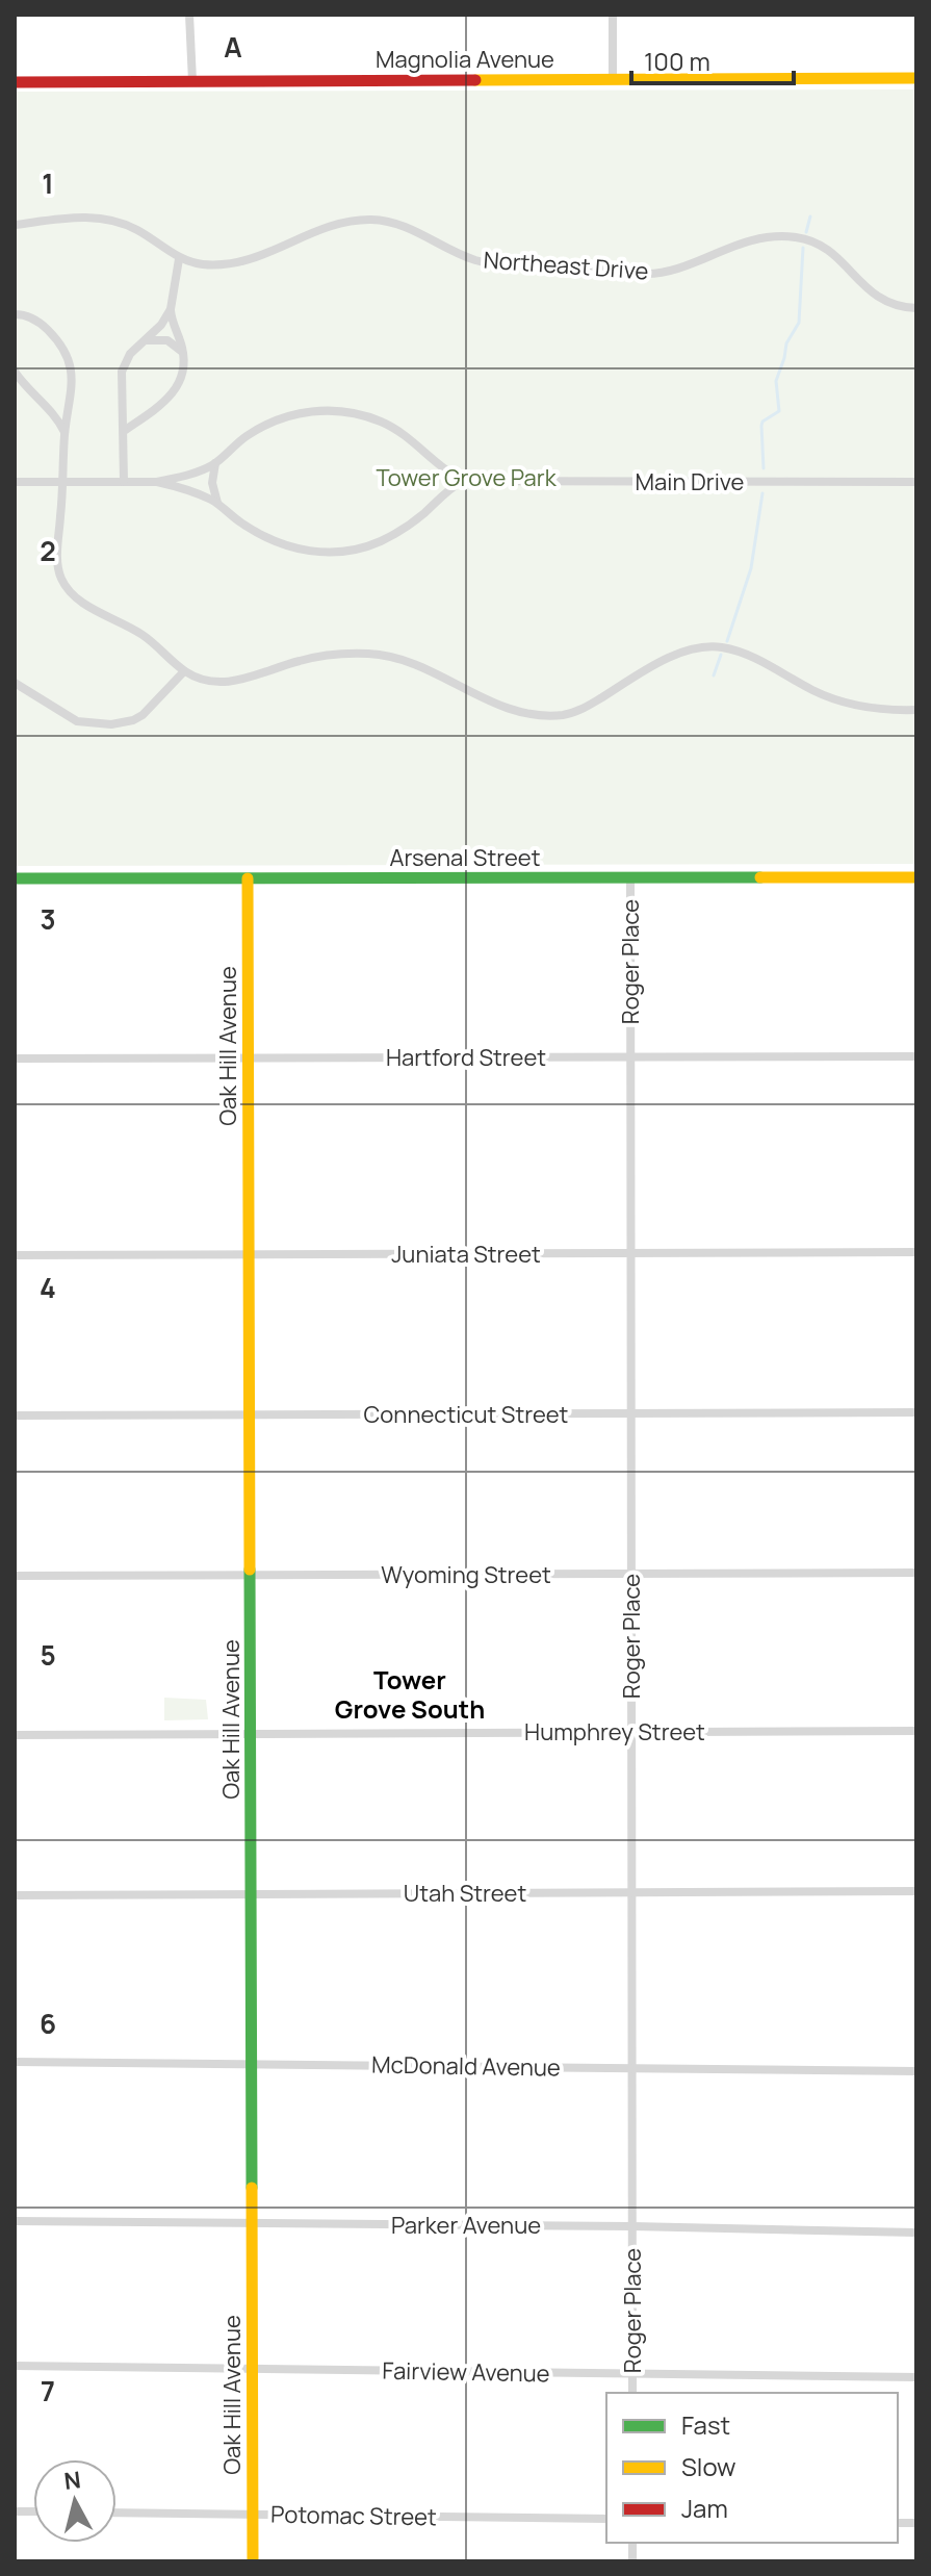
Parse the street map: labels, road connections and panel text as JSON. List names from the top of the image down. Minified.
{"streets":{"street":["Magnolia Avenue","Northeast Drive","Main Drive","Arsenal Street","Roger Place","Oak Hill Avenue","Hartford Street","Juniata Street","Connecticut Street","Wyoming Street","Humphrey Street","Utah Street","McDonald Avenue","Parker Avenue","Fairview Avenue","Potomac Street"]},"crossings":[["Arsenal Street","Roger Place"],["Arsenal Street","Oak Hill Avenue"],["Roger Place","Hartford Street"],["Roger Place","Juniata Street"],["Roger Place","Connecticut Street"],["Roger Place","Wyoming Street"],["Roger Place","Humphrey Street"],["Roger Place","Utah Street"],["Roger Place","McDonald Avenue"],["Roger Place","Parker Avenue"],["Roger Place","Fairview Avenue"],["Oak Hill Avenue","Hartford Street"],["Oak Hill Avenue","Juniata Street"],["Oak Hill Avenue","Connecticut Street"],["Oak Hill Avenue","Wyoming Street"],["Oak Hill Avenue","Humphrey Street"],["Oak Hill Avenue","Utah Street"],["Oak Hill Avenue","McDonald Avenue"],["Oak Hill Avenue","Parker Avenue"],["Oak Hill Avenue","Fairview Avenue"],["Oak Hill Avenue","Potomac Street"]],"districts":["Tower Grove South"],"parks":["Tower Grove Park"],"legend":["Fast","Slow","Jam"],"scale_bar":"100 m","north":"top","grid":{"columns":["A"],"rows":["1","2","3","4","5","6","7"]}}
